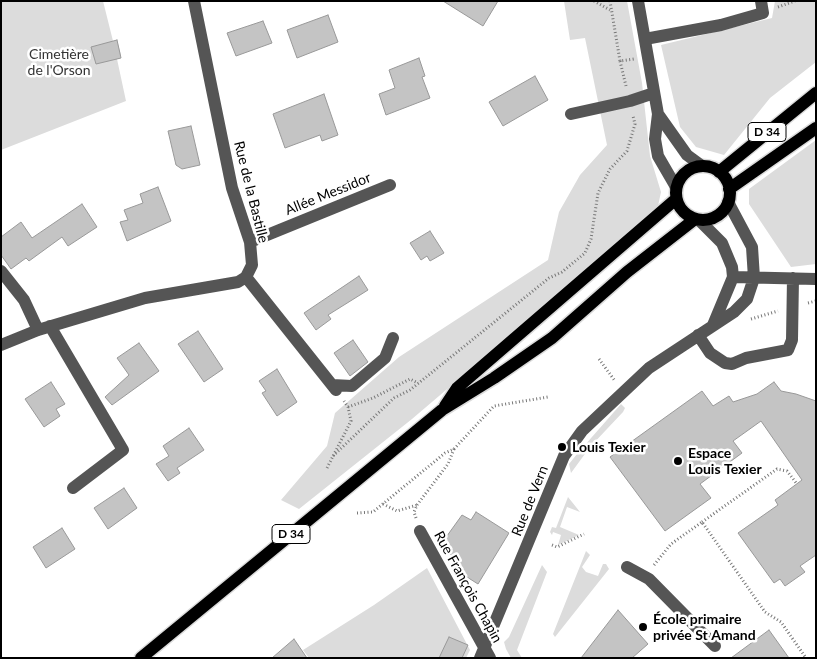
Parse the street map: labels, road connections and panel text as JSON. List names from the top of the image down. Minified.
{"streets":{"main road":["D 34"],"street":["Rue de la Bastille","Allée Messidor","Rue de Vern","Rue François Chapin"]},"crossings":[["D 34","Rue de Vern"],["Rue de la Bastille","Allée Messidor"],["Rue de Vern","Rue François Chapin"]],"parks":["Cimetière de l'Orson"],"places":["Louis Texier","Espace Louis Texier","École primaire privée St Amand"]}
